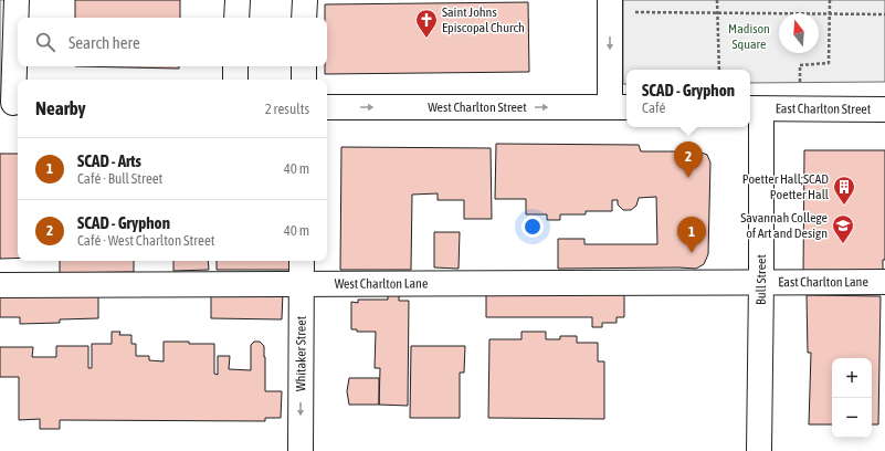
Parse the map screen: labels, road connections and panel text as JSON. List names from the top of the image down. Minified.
{"streets":{"street":["West Charlton Street","East Charlton Street","Bull Street","East Charlton Lane","West Charlton Lane","Whitaker Street"]},"crossings":[["East Charlton Street","Bull Street"],["Bull Street","East Charlton Lane"],["Bull Street","West Charlton Lane"],["East Charlton Lane","West Charlton Lane"],["West Charlton Lane","Whitaker Street"]],"one_way":["West Charlton Street","Whitaker Street"],"parks":["Madison Square"],"places":{"church":["Saint Johns Episcopal Church"],"building":["Poetter Hall;SCAD Poetter Hall"],"school or university":["Savannah College of Art and Design"]},"north":"top","page":{"search":"Search here","popup":["SCAD - Gryphon","Café"],"heading":["Nearby","2 results"],"list":[{"mark":"1","name":"SCAD - Arts","note":"Café · Bull Street","value":"40 m"},{"mark":"2","name":"SCAD - Gryphon","note":"Café · West Charlton Street","value":"40 m"}],"pins":["2","1"],"map_buttons":["+","−"]}}
